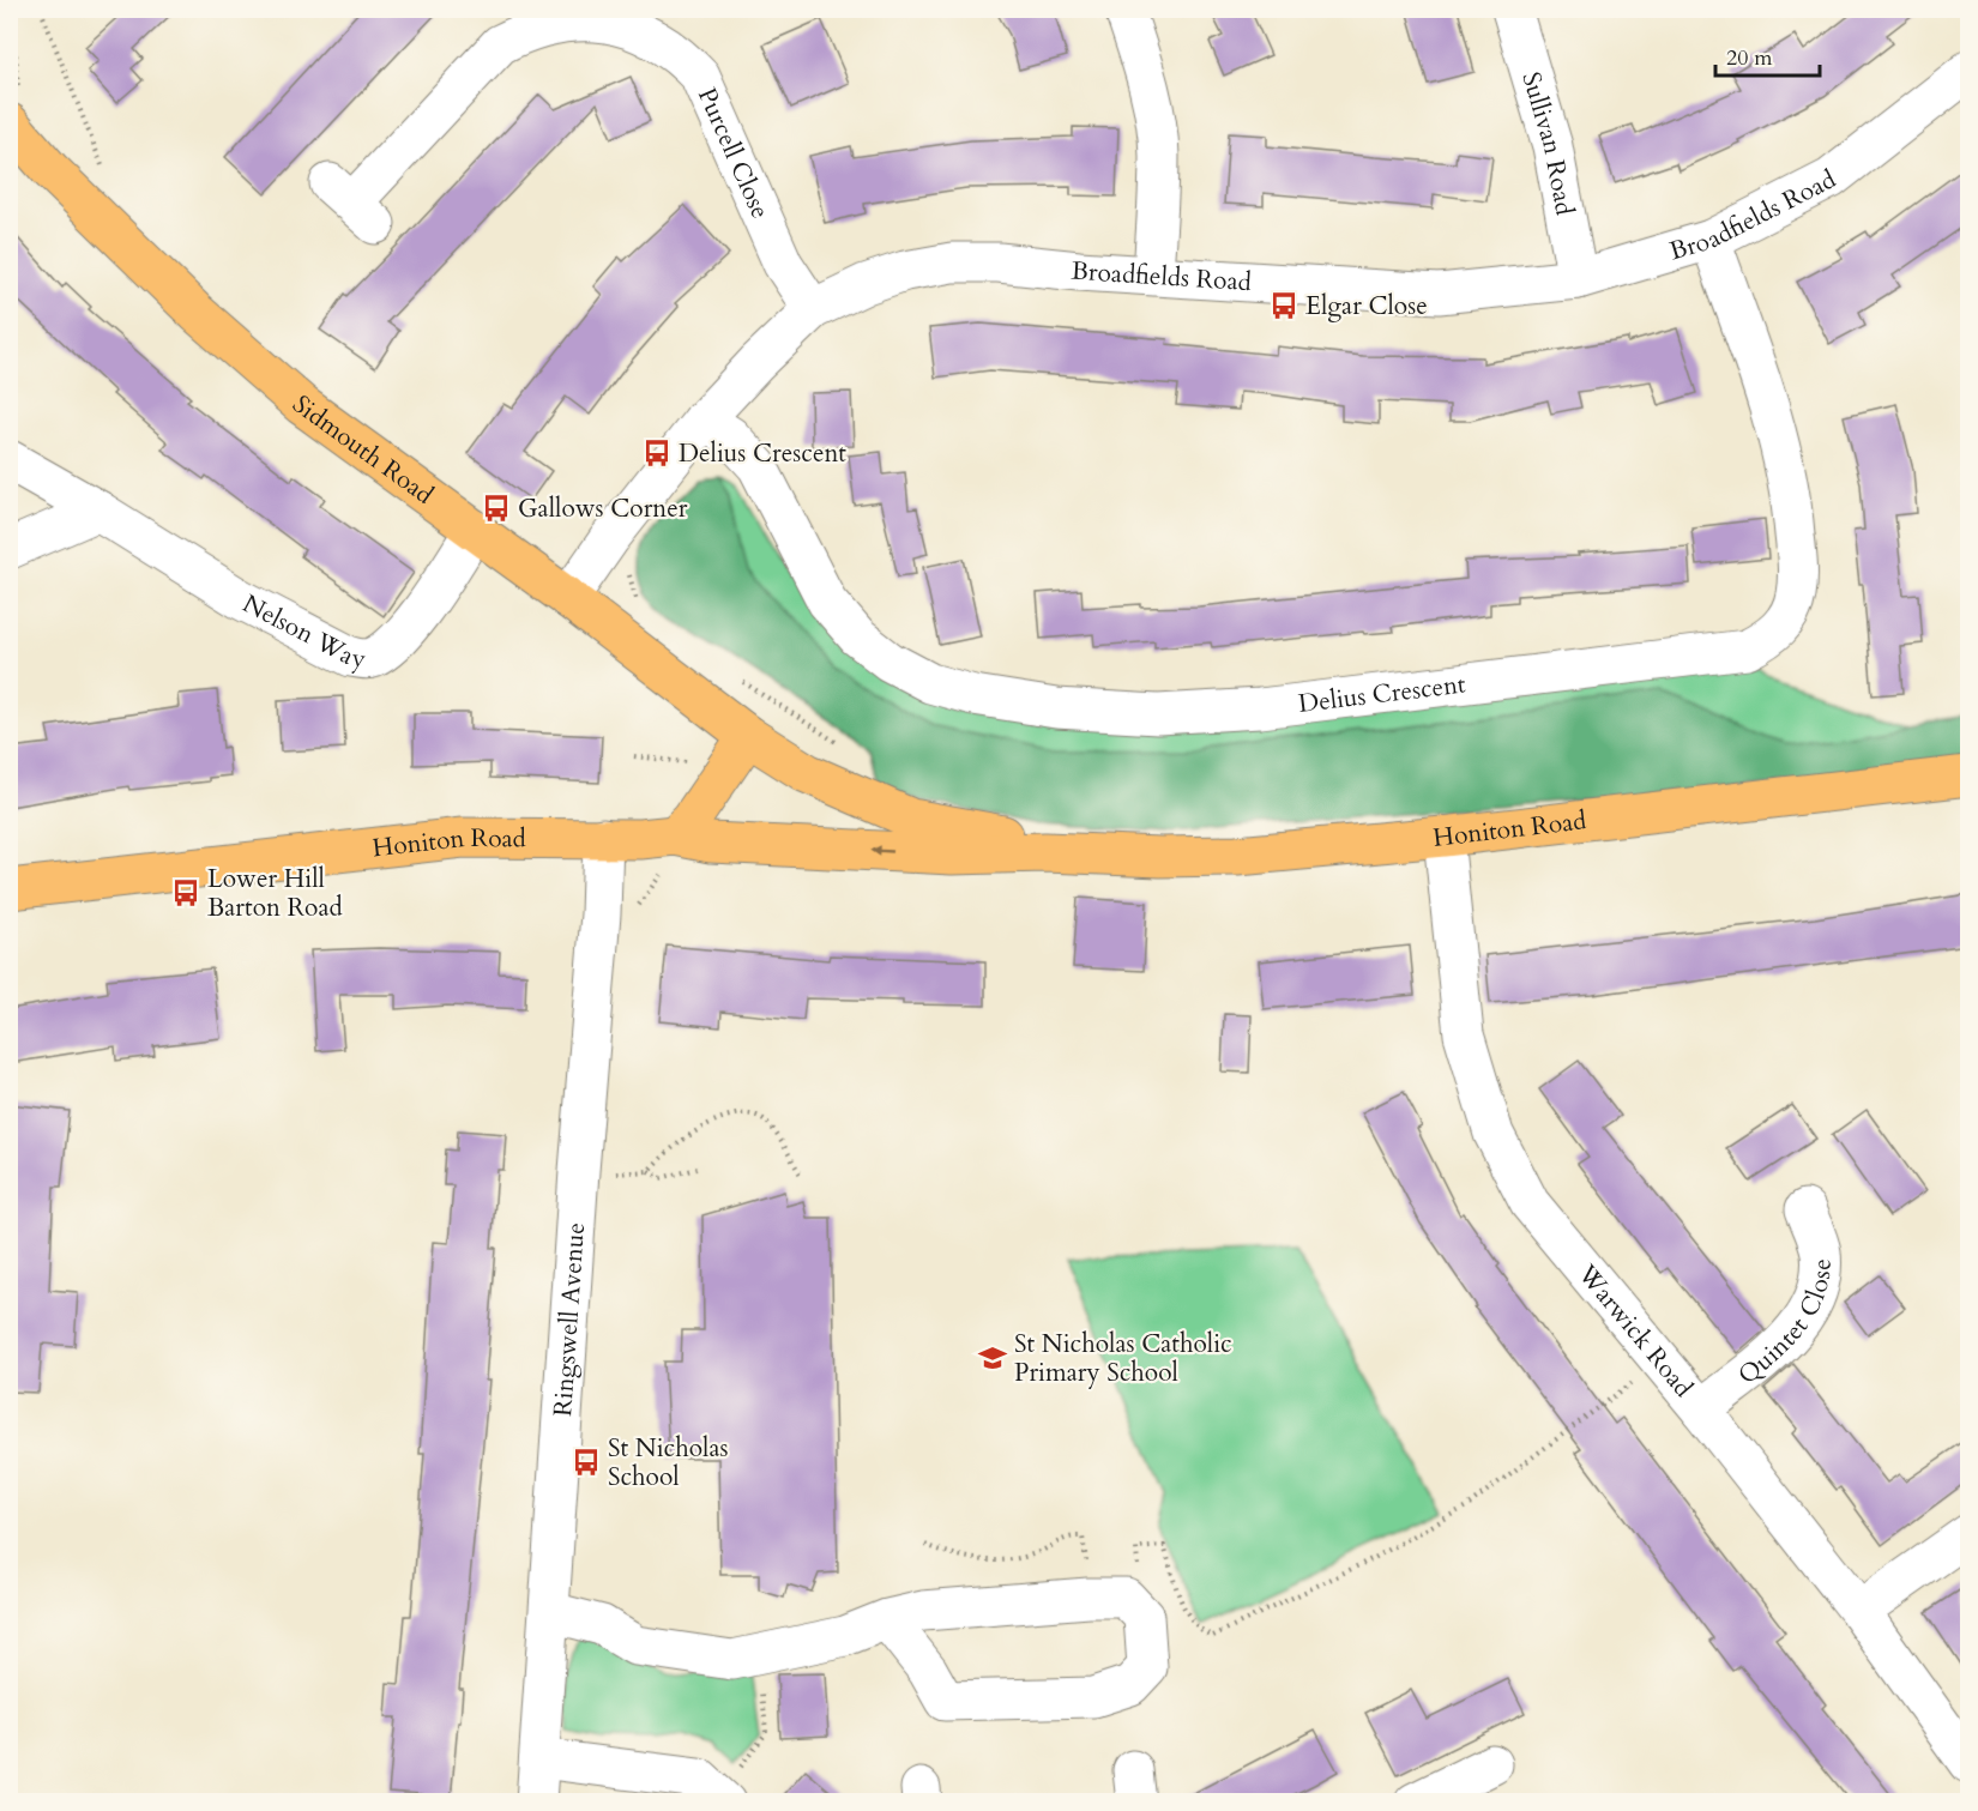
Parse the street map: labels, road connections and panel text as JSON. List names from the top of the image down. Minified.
{"streets":{"main road":["Sidmouth Road","Honiton Road"],"street":["Sullivan Road","Purcell Close","Broadfields Road","Nelson Way","Delius Crescent","Quintet Close","Ringswell Avenue","Warwick Road"]},"crossings":[["Sullivan Road","Broadfields Road"],["Purcell Close","Broadfields Road"],["Broadfields Road","Sidmouth Road"],["Broadfields Road","Delius Crescent"],["Sidmouth Road","Nelson Way"],["Sidmouth Road","Honiton Road"],["Honiton Road","Ringswell Avenue"],["Honiton Road","Warwick Road"],["Quintet Close","Warwick Road"]],"places":{"bus stop":["Elgar Close","Delius Crescent","Gallows Corner","Lower Hill Barton Road","St Nicholas School"],"school or university":["St Nicholas Catholic Primary School"]},"scale_bar":"20 m"}
